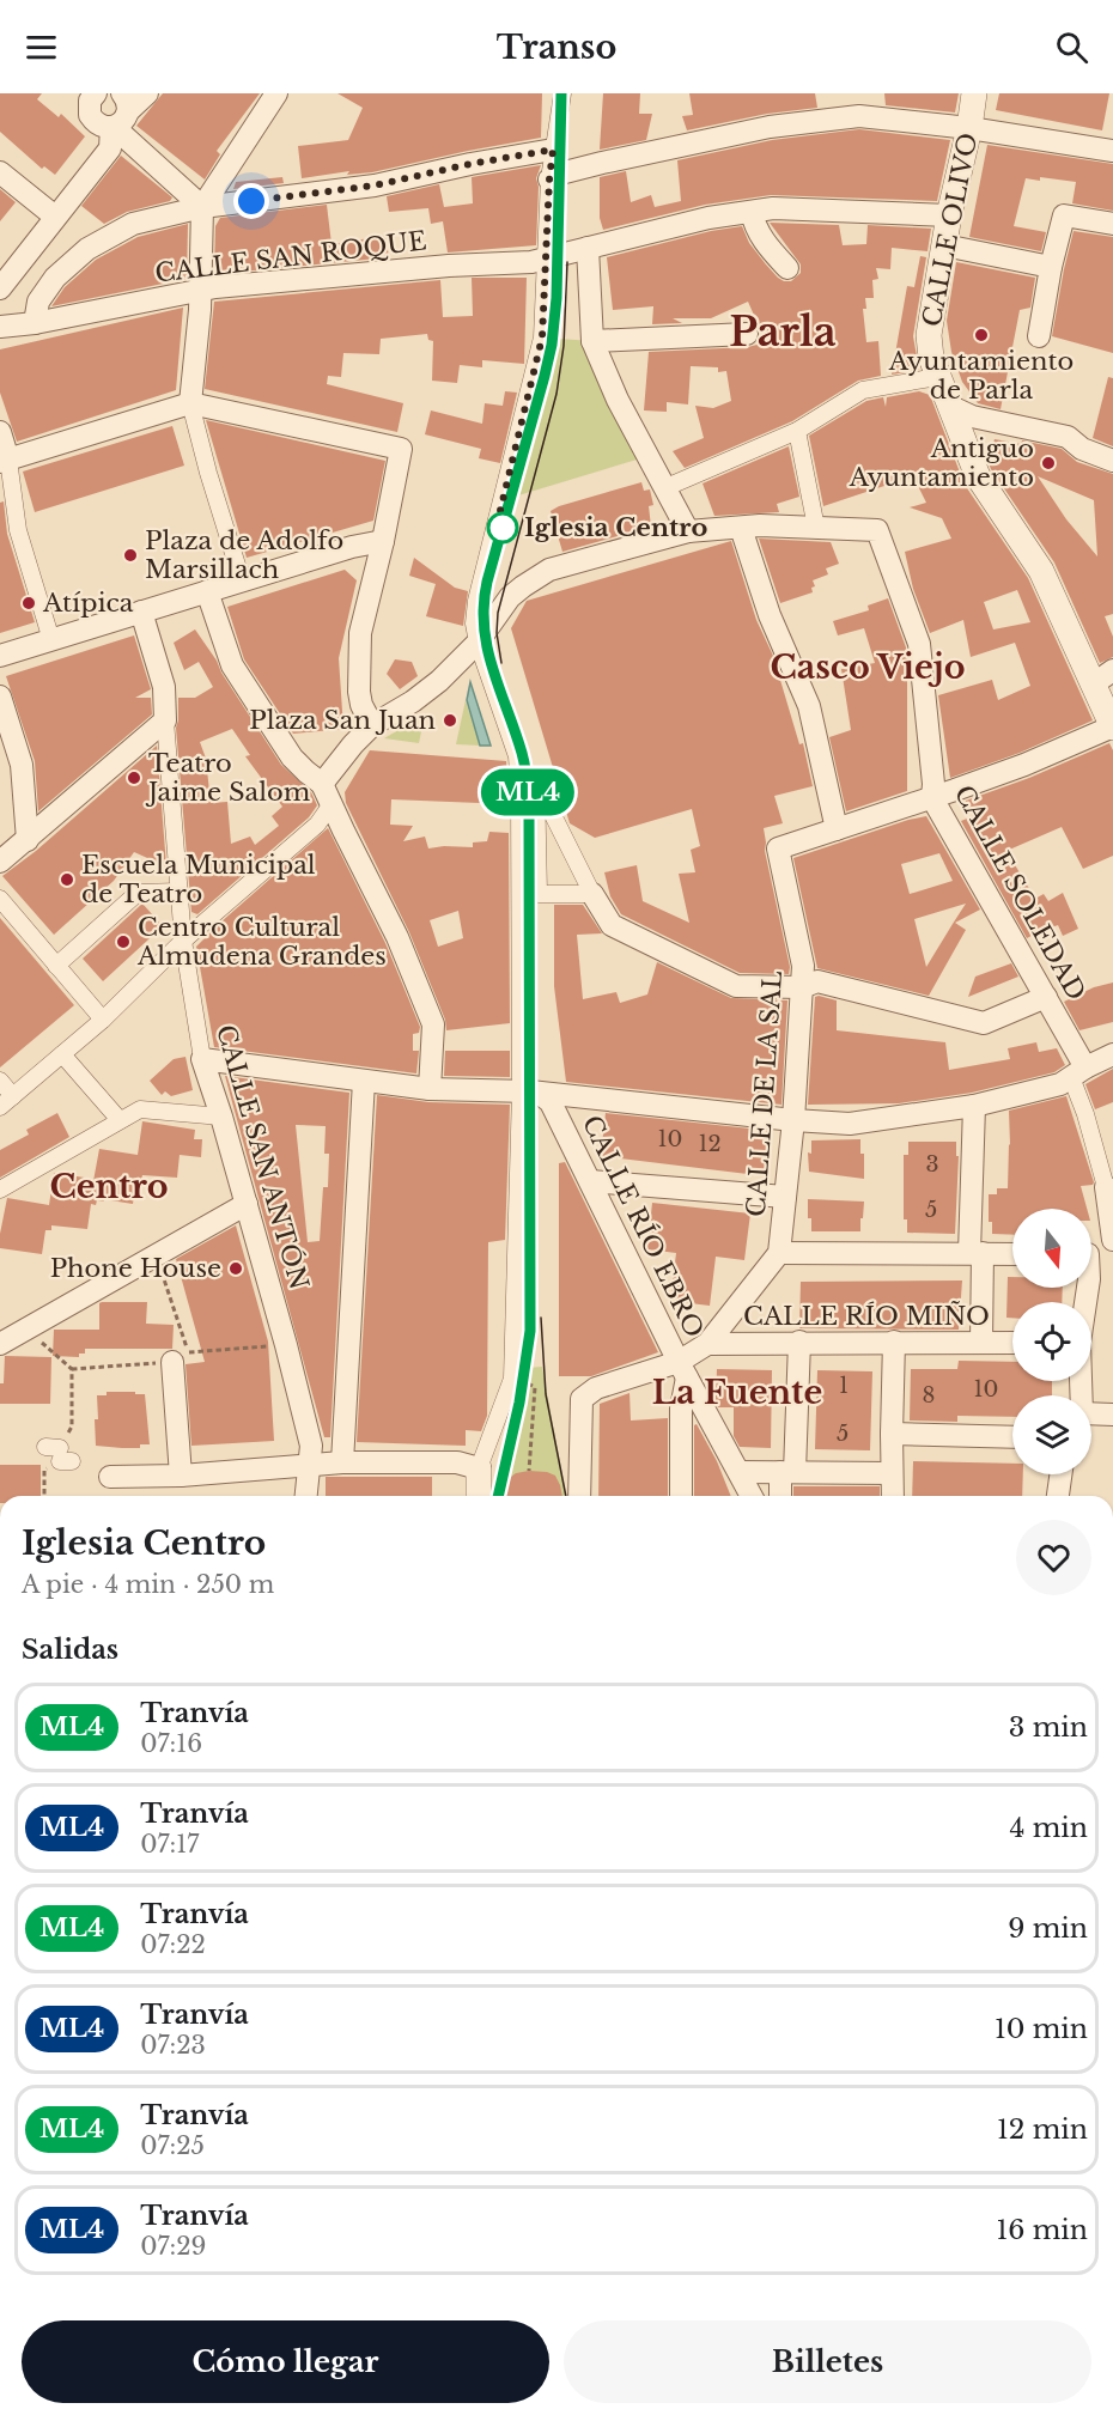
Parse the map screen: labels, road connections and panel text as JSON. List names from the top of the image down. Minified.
{"streets":{"street":["CALLE OLIVO","CALLE SAN ROQUE","CALLE SOLEDAD","CALLE DE LA SAL","CALLE SAN ANTÓN","CALLE RÍO EBRO","CALLE RÍO MIÑO"]},"crossings":[["CALLE OLIVO","CALLE DE LA SAL"],["CALLE SOLEDAD","CALLE DE LA SAL"],["CALLE DE LA SAL","CALLE RÍO EBRO"],["CALLE DE LA SAL","CALLE RÍO MIÑO"]],"districts":["Parla","Casco Viejo","Centro","La Fuente"],"places":["Ayuntamiento de Parla","Antiguo Ayuntamiento","Iglesia Centro","Plaza de Adolfo Marsillach","Atípica","Plaza San Juan","Teatro Jaime Salom","Escuela Municipal de Teatro","Centro Cultural Almudena Grandes","Phone House"],"lines":["tram line ML4"],"house_numbers":["10","12","3","5","1","10","8","5"],"north":"bottom","page":{"header":"Transo","on_map":"ML4","heading":[["Iglesia Centro","A pie · 4 min · 250 m"],"Salidas"],"list":[{"mark":"ML4","name":"Tranvía","note":"07:16","value":"3 min"},{"mark":"ML4","name":"Tranvía","note":"07:17","value":"4 min"},{"mark":"ML4","name":"Tranvía","note":"07:22","value":"9 min"},{"mark":"ML4","name":"Tranvía","note":"07:23","value":"10 min"},{"mark":"ML4","name":"Tranvía","note":"07:25","value":"12 min"},{"mark":"ML4","name":"Tranvía","note":"07:29","value":"16 min"}],"buttons":["Cómo llegar","Billetes"]}}
